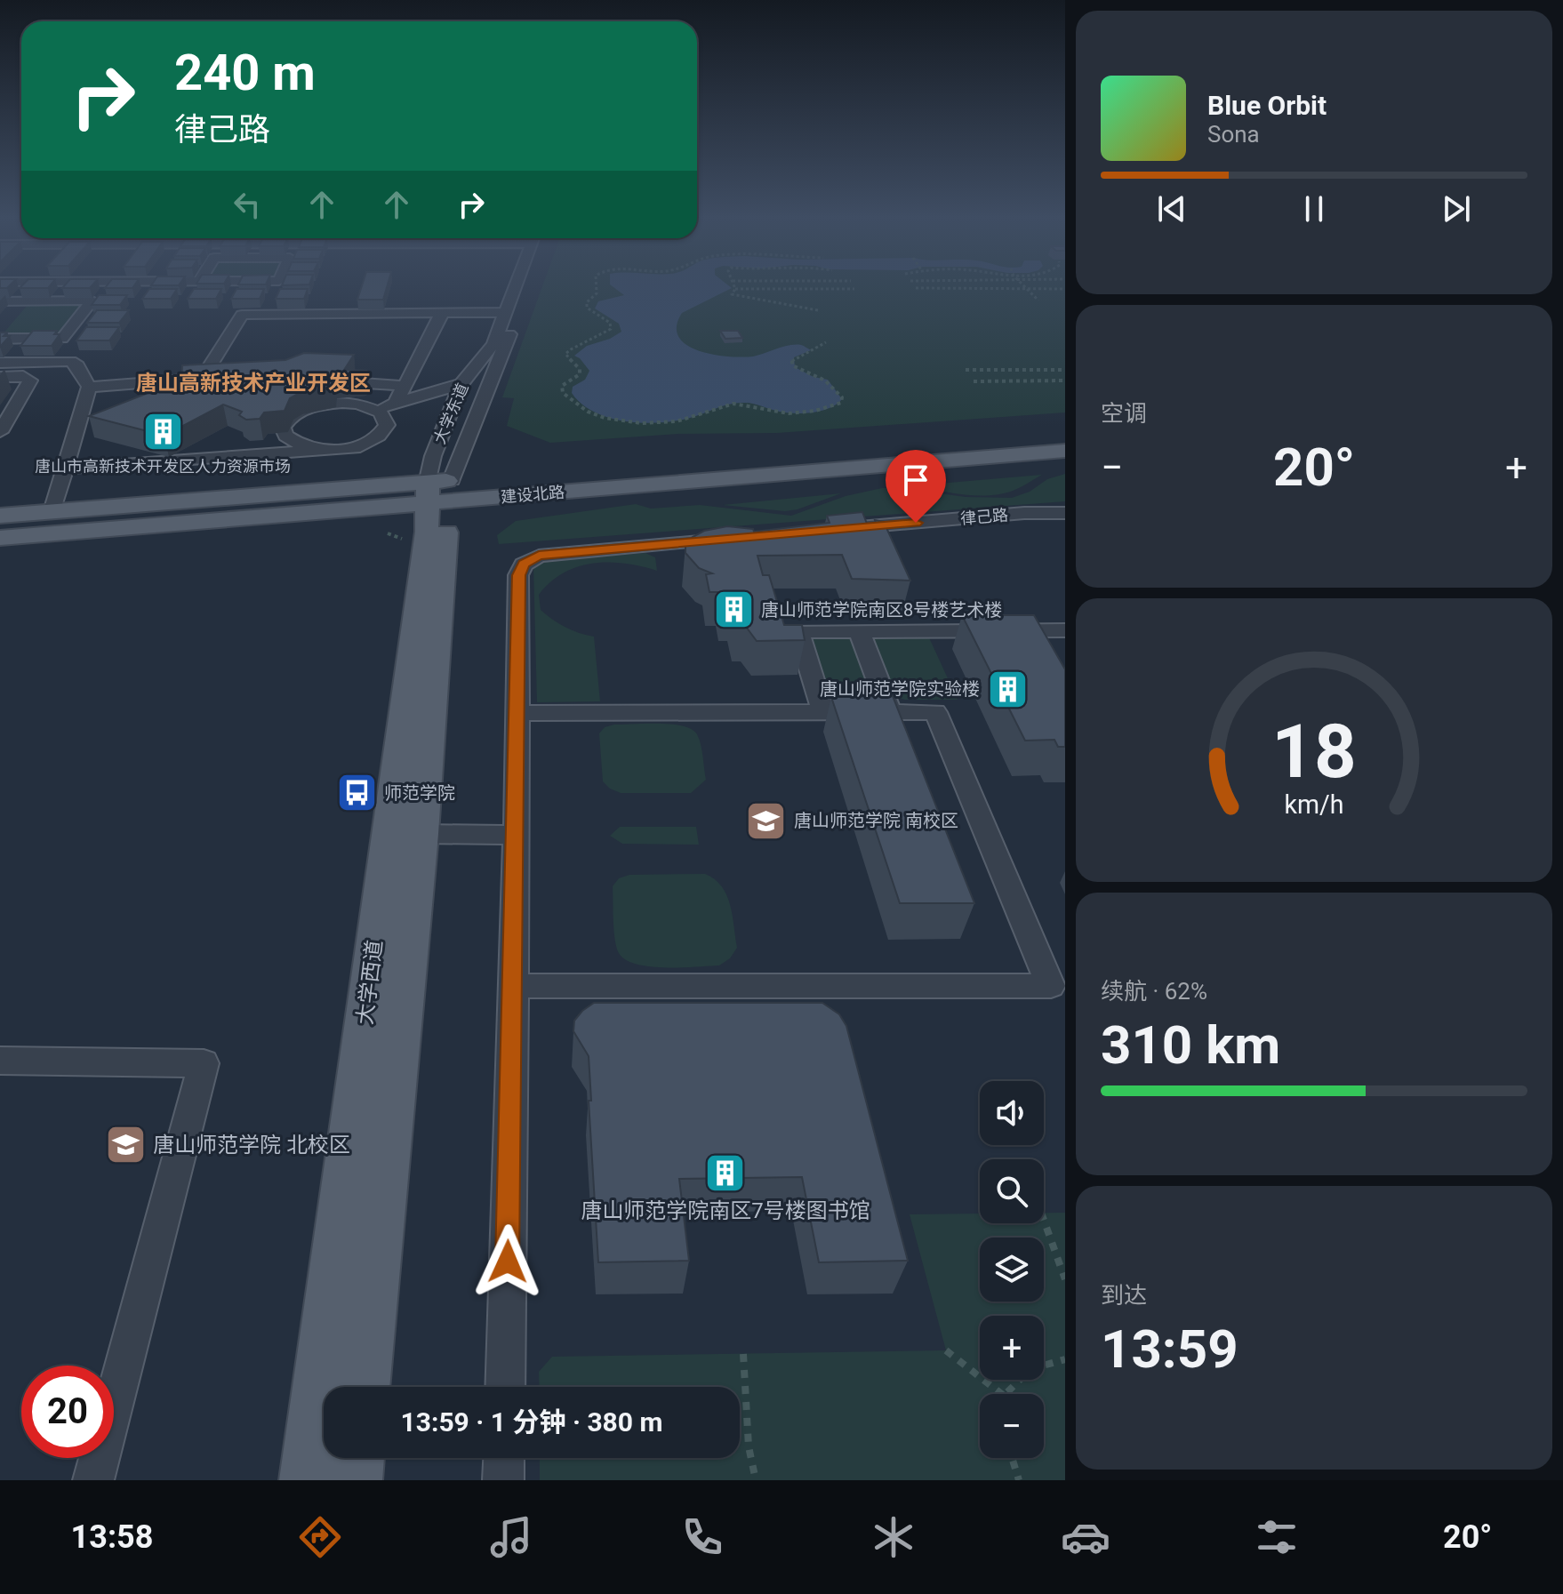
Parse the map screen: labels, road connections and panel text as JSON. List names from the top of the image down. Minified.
{"streets":{"main road":["建设北路","大学西道"],"street":["大学东道","律己路"]},"crossings":[["大学东道","建设北路"],["大学东道","大学西道"],["建设北路","大学西道"]],"districts":["唐山高新技术产业开发区"],"places":{"building":["唐山市高新技术开发区人力资源市场","唐山师范学院南区8号楼艺术楼","唐山师范学院实验楼","唐山师范学院南区7号楼图书馆"],"bus stop":["师范学院"],"school or university":["唐山师范学院 南校区","唐山师范学院 北校区"]},"page":{"turn":["240 m","律己路"],"song":["Blue Orbit","Sona"],"tile":["空调",["续航 · 62%","310 km"],["到达","13:59"]],"heat":["−","20°","+"],"map_buttons":["+","−"],"limit":"20","trip":"13:59 · 1 分钟 · 380 m","tabs":["13:58","20°"],"gauge":["18","km/h"]}}
